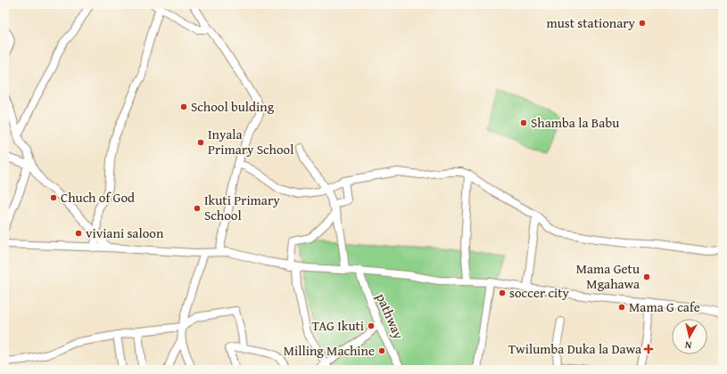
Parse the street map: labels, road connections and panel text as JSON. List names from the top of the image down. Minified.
{"streets":{"street":["pathway"]},"places":{"other":["must stationary","School bulding","Shamba la Babu","Inyala Primary School","Chuch of God","Ikuti Primary School","viviani saloon","Mama Getu Mgahawa","soccer city","Mama G cafe","TAG Ikuti","Milling Machine"],"health":["Twilumba Duka la Dawa"]},"north":"bottom"}
